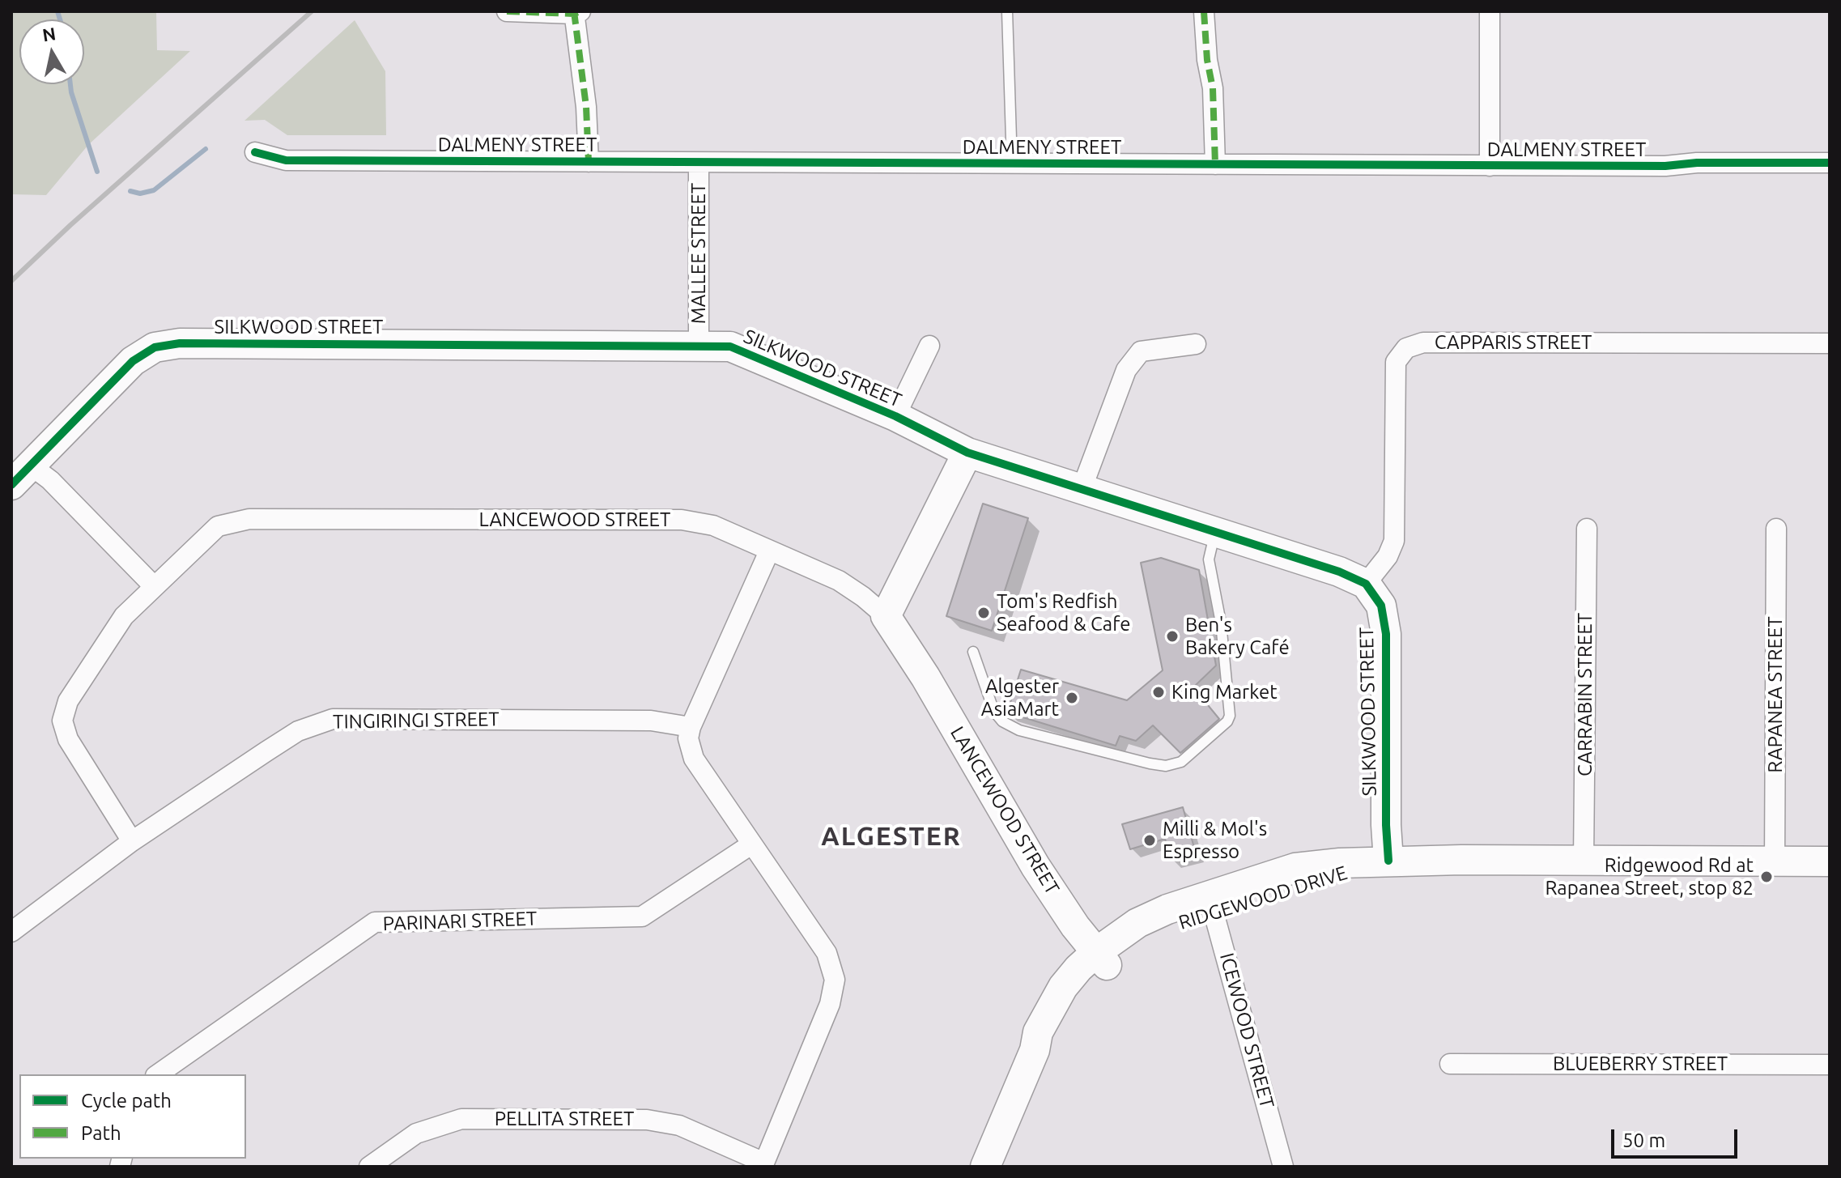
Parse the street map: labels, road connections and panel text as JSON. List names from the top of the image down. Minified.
{"streets":{"street":["DALMENY STREET","MALLEE STREET","SILKWOOD STREET","CAPPARIS STREET","LANCEWOOD STREET","CARRABIN STREET","RAPANEA STREET","TINGIRINGI STREET","RIDGEWOOD DRIVE","PARINARI STREET","ICEWOOD STREET","BLUEBERRY STREET","PELLITA STREET"]},"crossings":[["DALMENY STREET","MALLEE STREET"],["MALLEE STREET","SILKWOOD STREET"],["SILKWOOD STREET","CAPPARIS STREET"],["SILKWOOD STREET","RIDGEWOOD DRIVE"],["LANCEWOOD STREET","TINGIRINGI STREET"],["LANCEWOOD STREET","RIDGEWOOD DRIVE"],["CARRABIN STREET","RIDGEWOOD DRIVE"],["RAPANEA STREET","RIDGEWOOD DRIVE"],["RIDGEWOOD DRIVE","ICEWOOD STREET"]],"districts":["ALGESTER"],"places":["Tom's Redfish Seafood & Cafe","Ben's Bakery Café","King Market","Algester AsiaMart","Milli & Mol's Espresso","Ridgewood Rd at Rapanea Street, stop 82"],"legend":["Cycle path","Path"],"scale_bar":"50 m","north":"top"}
